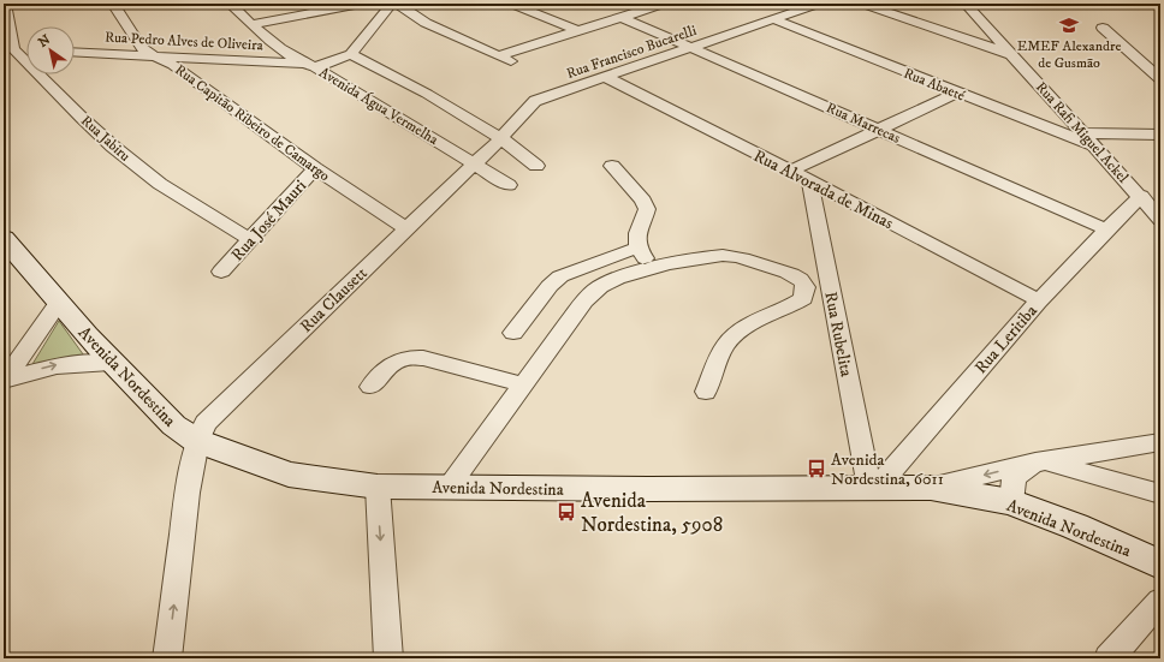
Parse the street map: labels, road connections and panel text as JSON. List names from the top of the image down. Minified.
{"streets":{"main road":["Avenida Nordestina"],"street":["Rua Pedro Alves de Oliveira","Rua Francisco Bucarelli","Rua Abaeté","Avenida Água Vermelha","Rua Capitão Ribeiro de Camargo","Rua Marrecas","Rua Rafi Miguel Ackel","Rua Jabiru","Rua Alvorada de Minas","Rua José Mauri","Rua Clausett","Rua Rubelita","Rua Leritiba"]},"crossings":[["Rua Pedro Alves de Oliveira","Avenida Água Vermelha"],["Rua Pedro Alves de Oliveira","Rua Capitão Ribeiro de Camargo"],["Rua Francisco Bucarelli","Rua Abaeté"],["Rua Francisco Bucarelli","Avenida Água Vermelha"],["Rua Francisco Bucarelli","Rua Marrecas"],["Rua Francisco Bucarelli","Rua Alvorada de Minas"],["Rua Francisco Bucarelli","Rua Clausett"],["Rua Abaeté","Rua Rafi Miguel Ackel"],["Avenida Água Vermelha","Rua Clausett"],["Rua Capitão Ribeiro de Camargo","Rua José Mauri"],["Rua Capitão Ribeiro de Camargo","Rua Clausett"],["Rua Marrecas","Rua Leritiba"],["Rua Rafi Miguel Ackel","Rua Leritiba"],["Rua Jabiru","Rua José Mauri"],["Rua Alvorada de Minas","Rua Rubelita"],["Rua Alvorada de Minas","Rua Leritiba"],["Rua Clausett","Avenida Nordestina"],["Rua Rubelita","Rua Leritiba"],["Rua Rubelita","Avenida Nordestina"],["Rua Leritiba","Avenida Nordestina"]],"one_way":["Rua Clausett"],"places":{"school or university":["EMEF Alexandre de Gusmão"],"bus stop":["Avenida Nordestina, 6011","Avenida Nordestina, 5908"]},"north":"top left"}
